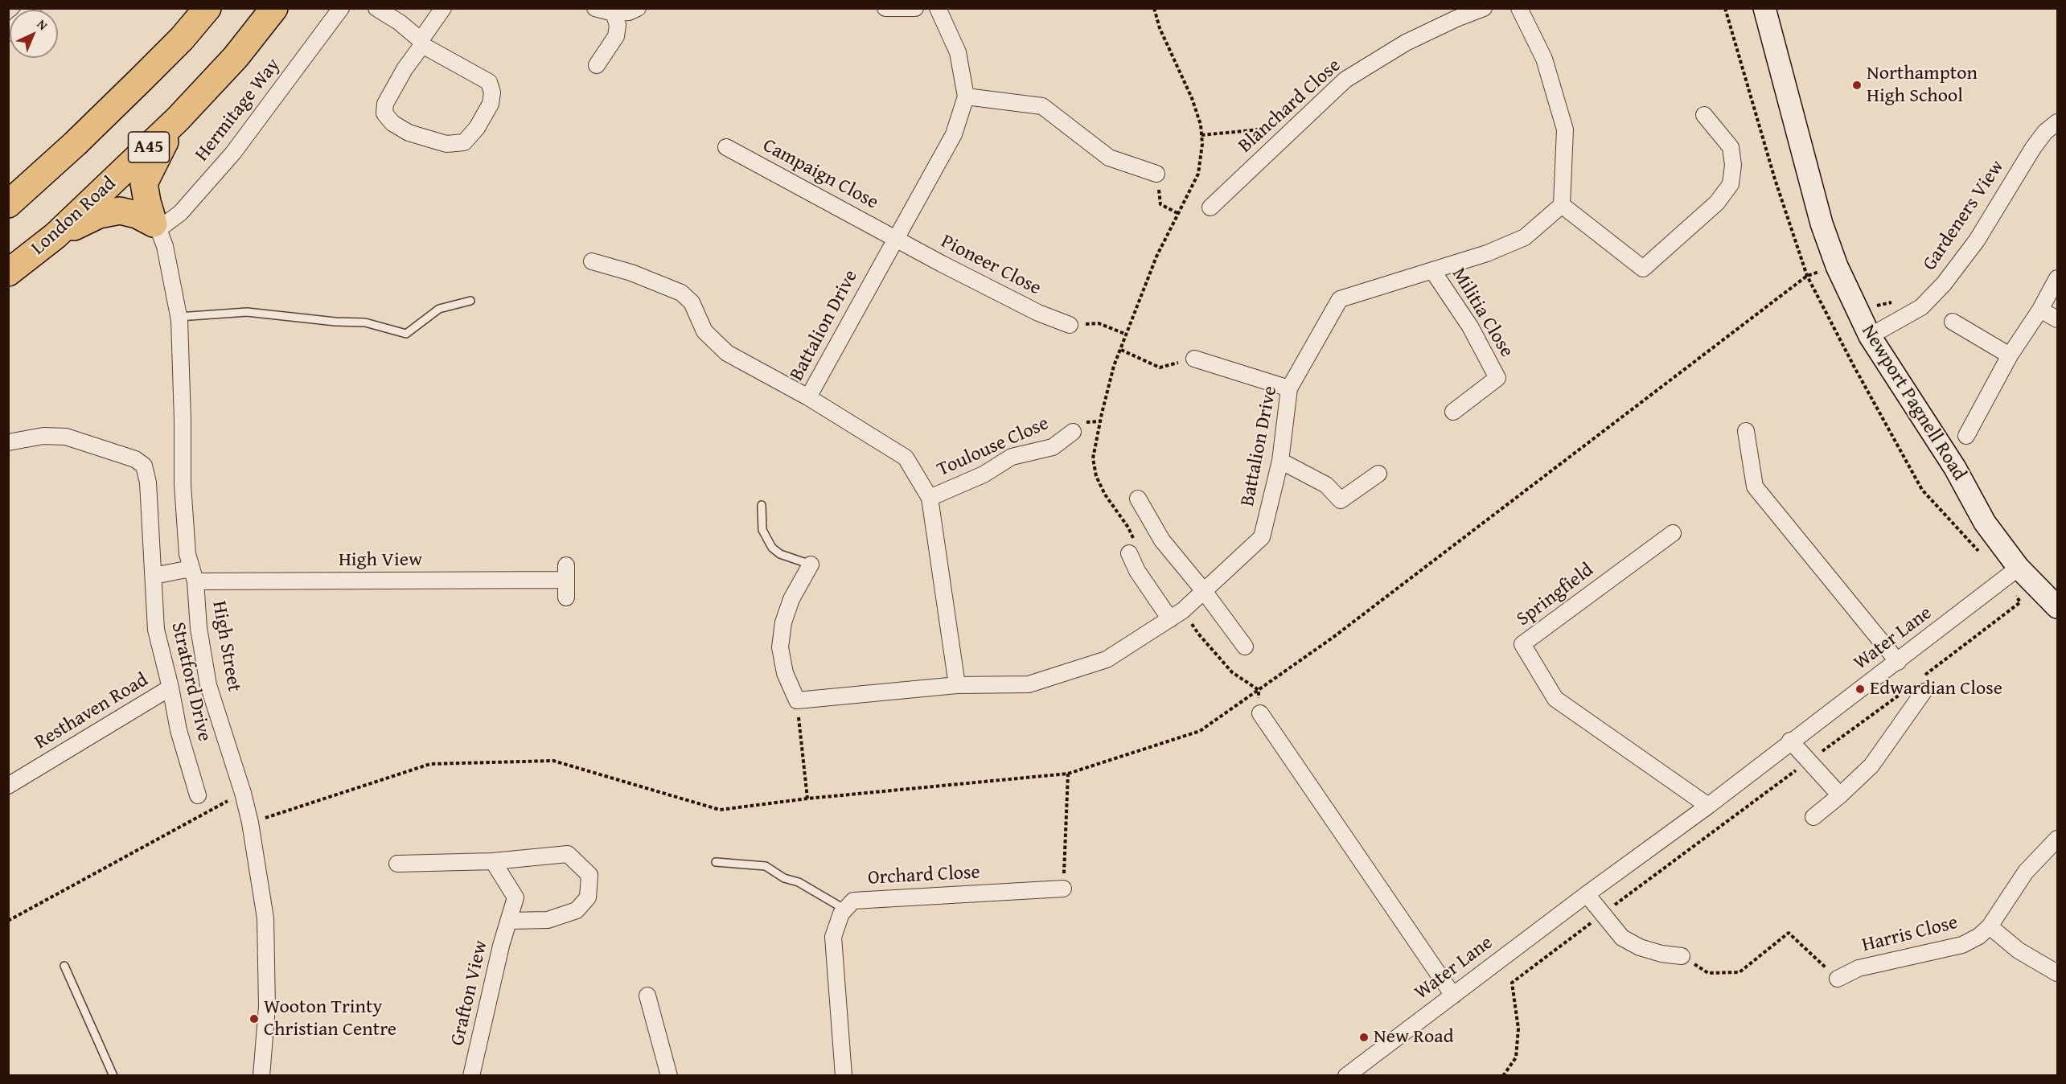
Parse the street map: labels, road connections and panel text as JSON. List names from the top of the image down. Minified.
{"streets":{"highway":["A45","London Road"],"main road":["Newport Pagnell Road"],"street":["Blanchard Close","Hermitage Way","Campaign Close","Gardeners View","Pioneer Close","Militia Close","Battalion Drive","Toulouse Close","High View","Springfield","Water Lane","High Street","Stratford Drive","Resthaven Road","Orchard Close","Harris Close","Grafton View"]},"crossings":[["Hermitage Way","High Street"],["Campaign Close","Pioneer Close"],["Campaign Close","Battalion Drive"],["Gardeners View","Newport Pagnell Road"],["Pioneer Close","Battalion Drive"],["Militia Close","Battalion Drive"],["Battalion Drive","Toulouse Close"],["Newport Pagnell Road","Water Lane"],["High View","High Street"],["Springfield","Water Lane"],["Stratford Drive","Resthaven Road"]],"places":["Northampton High School","Edwardian Close","Wooton Trinty Christian Centre","New Road"],"north":"top right"}
